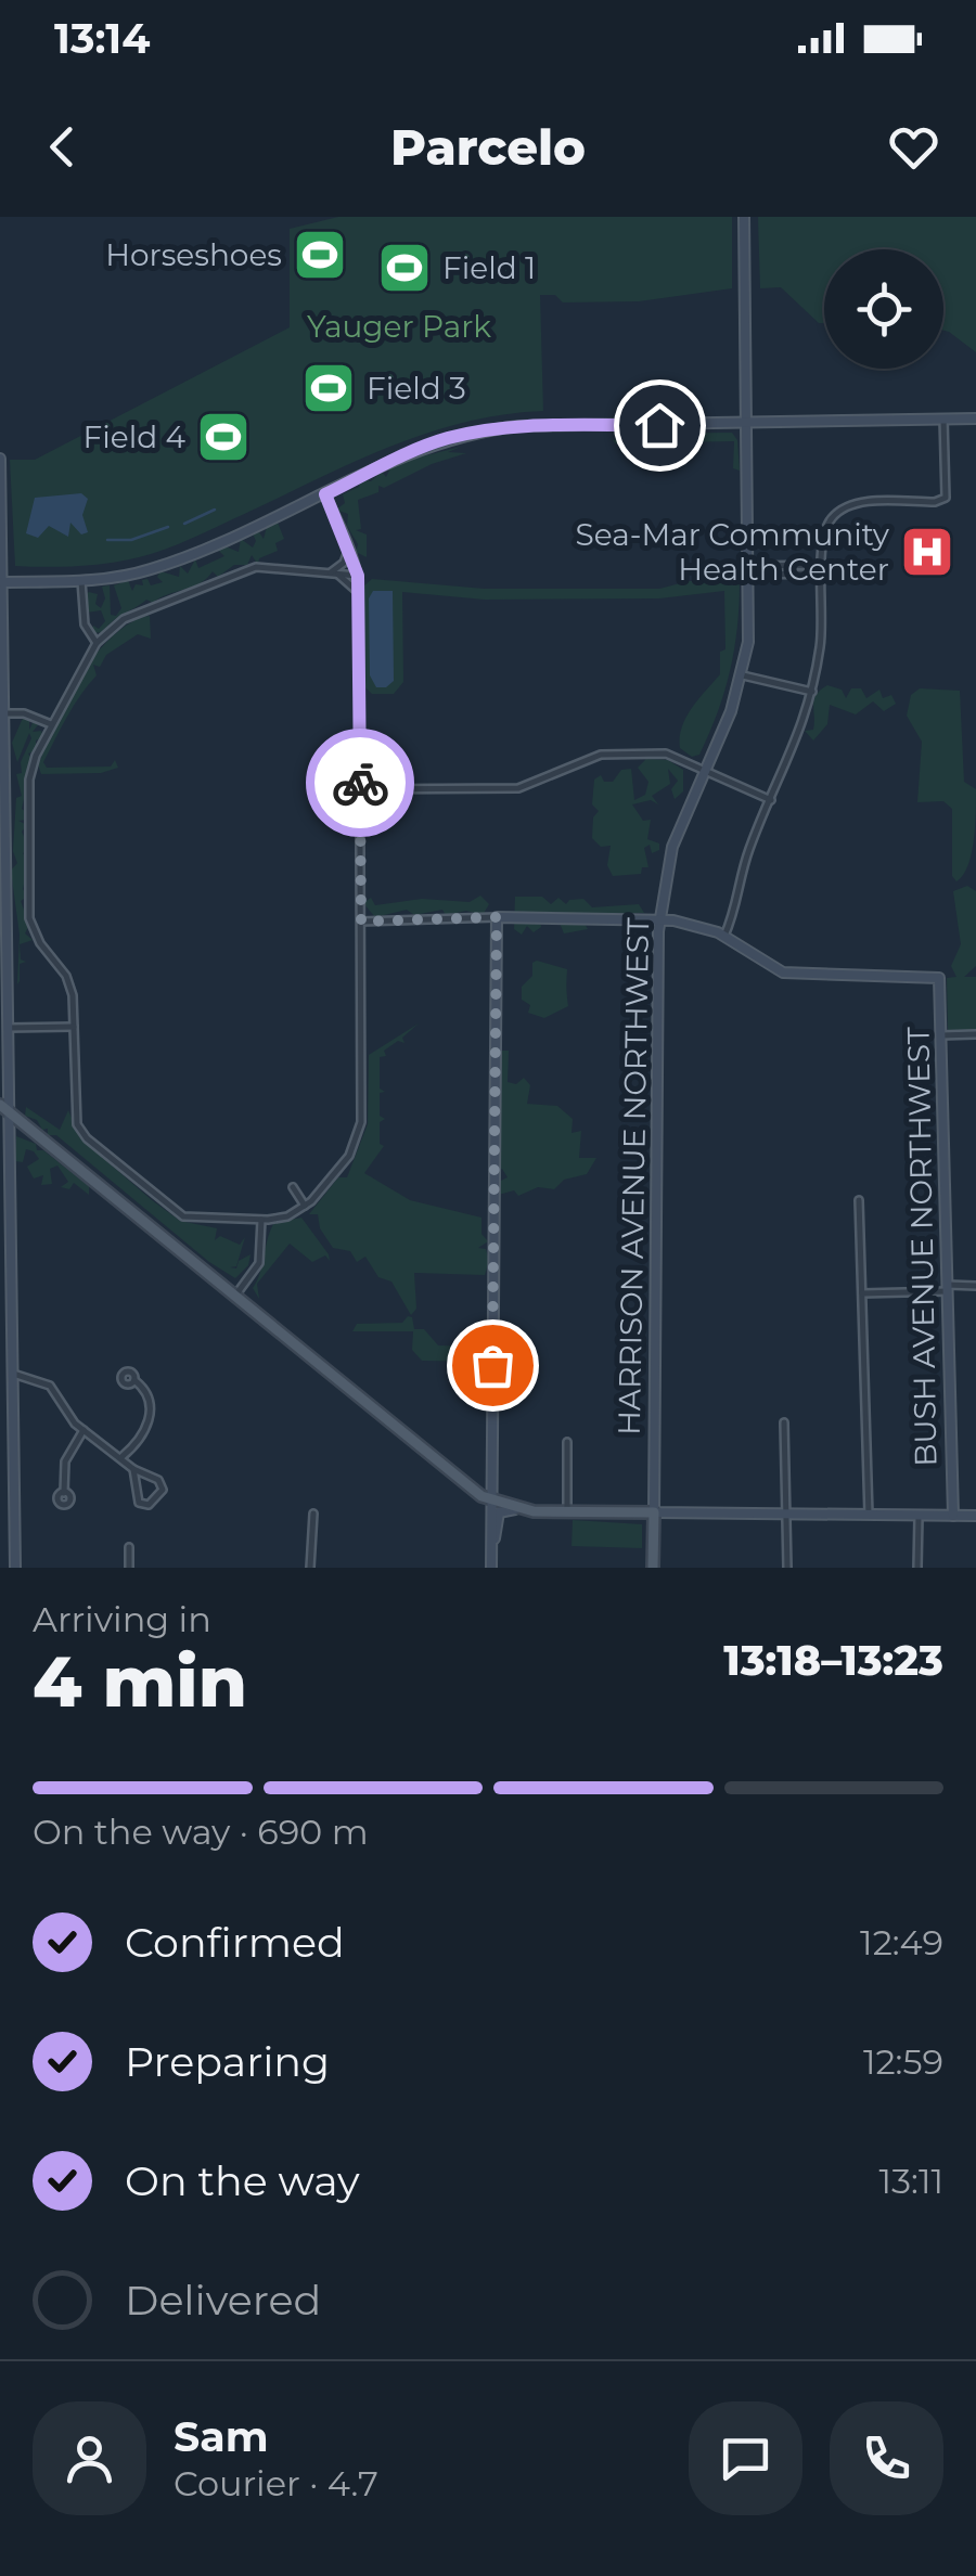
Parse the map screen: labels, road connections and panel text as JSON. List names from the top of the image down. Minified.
{"streets":{"main road":["HARRISON AVENUE NORTHWEST"],"street":["BUSH AVENUE NORTHWEST"]},"parks":["Yauger Park"],"places":{"sports":["Horseshoes","Field 1","Field 3","Field 4"],"hospital":["Sea-Mar Community Health Center"]},"page":{"status":"13:14","header":"Parcelo","heading":["4 min","Arriving in","13:18–13:23"],"panel":["Sam","Courier · 4.7"],"bar":"On the way · 690 m","list":[["Confirmed","12:49"],["Preparing","12:59"],["On the way","13:11"],"Delivered"]}}
